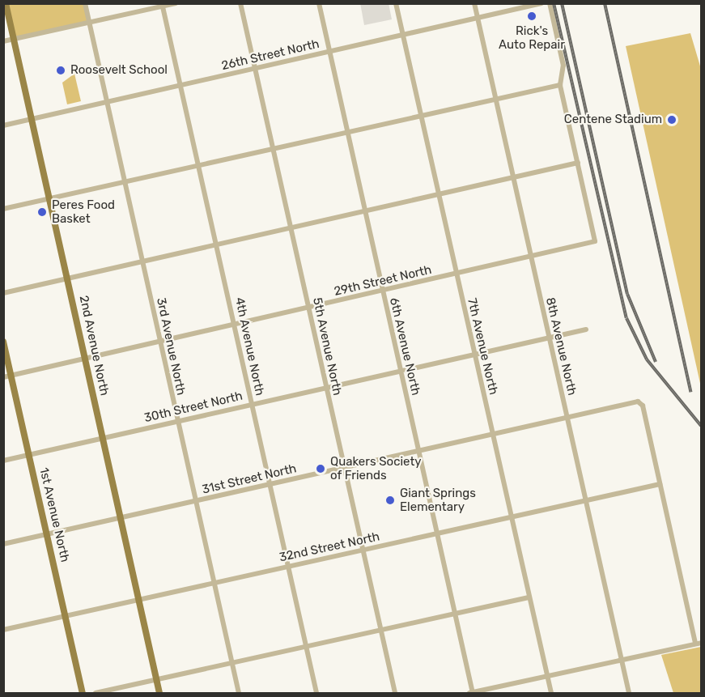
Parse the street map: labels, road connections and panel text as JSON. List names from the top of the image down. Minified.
{"streets":{"main road":["2nd Avenue North","1st Avenue North"],"street":["26th Street North","29th Street North","3rd Avenue North","4th Avenue North","5th Avenue North","6th Avenue North","7th Avenue North","8th Avenue North","30th Street North","31st Street North","32nd Street North"]},"crossings":[["26th Street North","2nd Avenue North"],["26th Street North","3rd Avenue North"],["26th Street North","4th Avenue North"],["26th Street North","5th Avenue North"],["26th Street North","6th Avenue North"],["26th Street North","7th Avenue North"],["26th Street North","8th Avenue North"],["29th Street North","2nd Avenue North"],["29th Street North","3rd Avenue North"],["29th Street North","4th Avenue North"],["29th Street North","5th Avenue North"],["29th Street North","6th Avenue North"],["29th Street North","7th Avenue North"],["29th Street North","8th Avenue North"],["29th Street North","1st Avenue North"],["2nd Avenue North","30th Street North"],["2nd Avenue North","31st Street North"],["2nd Avenue North","32nd Street North"],["3rd Avenue North","30th Street North"],["3rd Avenue North","31st Street North"],["3rd Avenue North","32nd Street North"],["4th Avenue North","30th Street North"],["4th Avenue North","31st Street North"],["4th Avenue North","32nd Street North"],["5th Avenue North","30th Street North"],["5th Avenue North","31st Street North"],["5th Avenue North","32nd Street North"],["6th Avenue North","30th Street North"],["6th Avenue North","31st Street North"],["6th Avenue North","32nd Street North"],["7th Avenue North","30th Street North"],["7th Avenue North","31st Street North"],["7th Avenue North","32nd Street North"],["8th Avenue North","30th Street North"],["8th Avenue North","31st Street North"],["8th Avenue North","32nd Street North"],["30th Street North","1st Avenue North"],["31st Street North","1st Avenue North"],["31st Street North","32nd Street North"],["1st Avenue North","32nd Street North"]],"places":["Rick's Auto Repair","Roosevelt School","Centene Stadium","Peres Food Basket","Quakers Society of Friends","Giant Springs Elementary"]}
